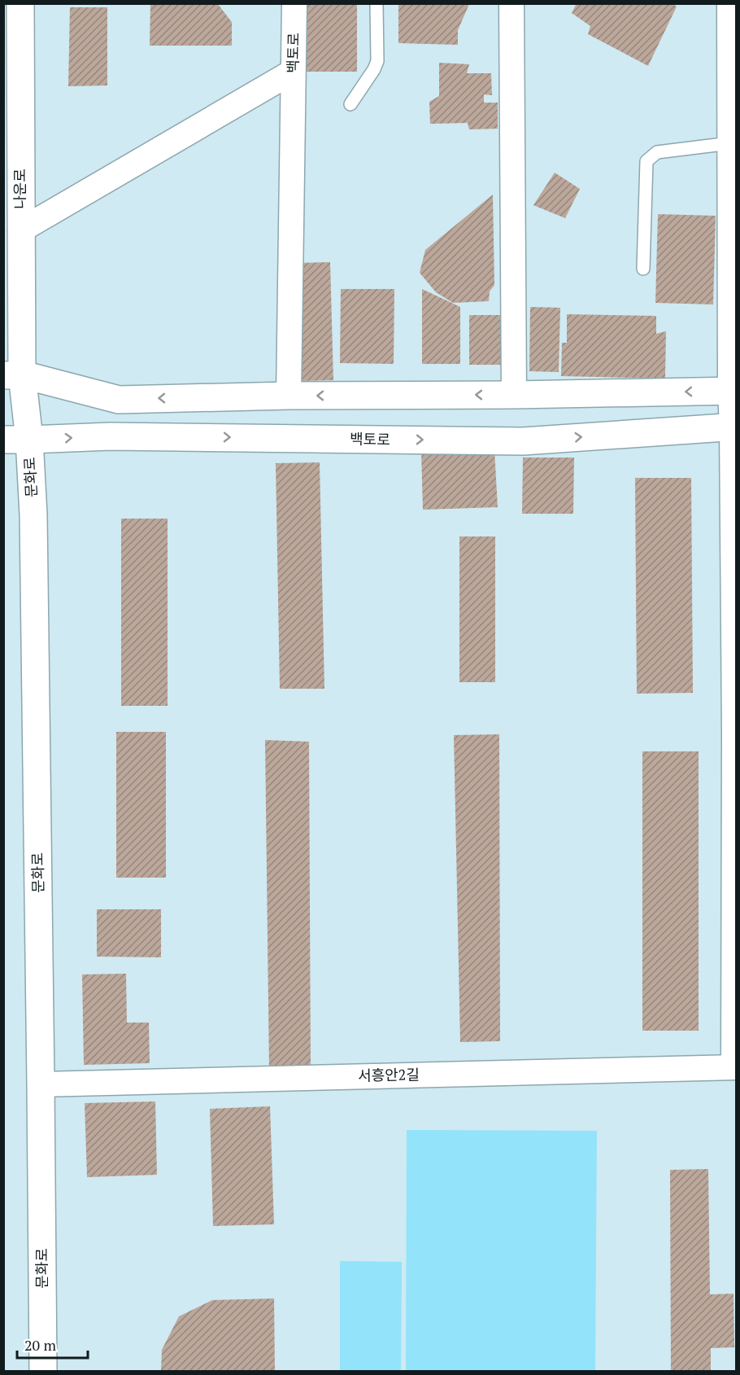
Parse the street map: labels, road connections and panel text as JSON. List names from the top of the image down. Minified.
{"streets":{"street":["백토로","나운로","문화로","서흥안2길"]},"crossings":[["백토로","문화로"],["나운로","문화로"],["문화로","서흥안2길"]],"scale_bar":"20 m"}
